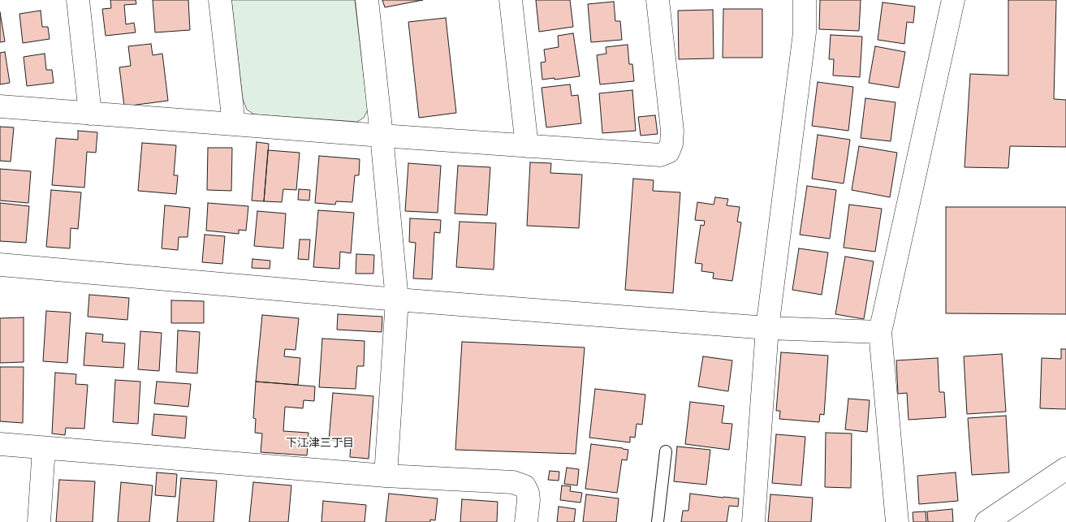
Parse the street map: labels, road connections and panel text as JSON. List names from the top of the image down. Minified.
{"districts":["下江津三丁目"]}
